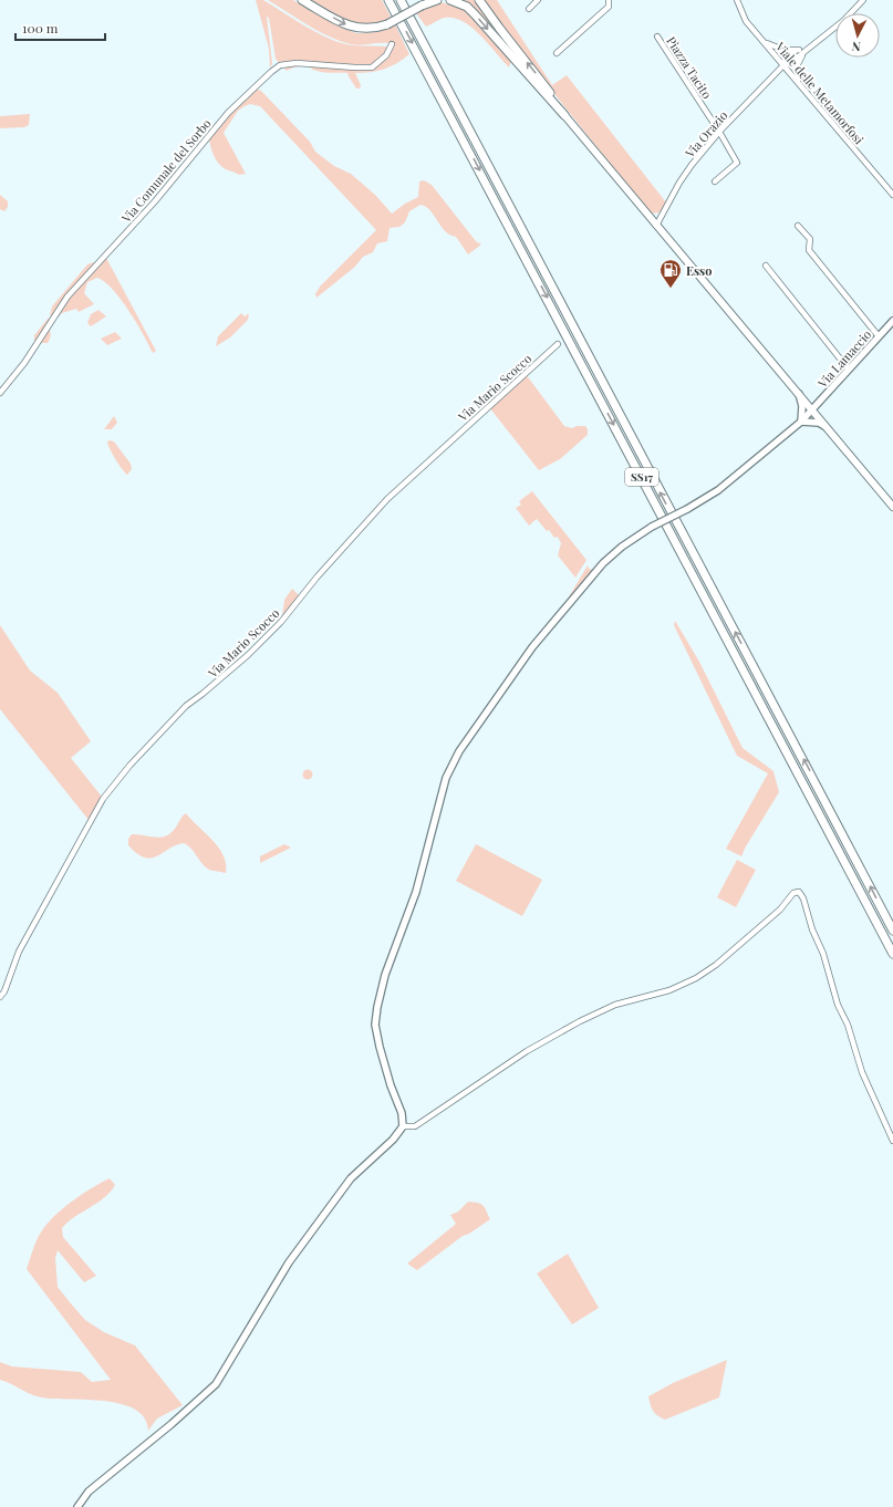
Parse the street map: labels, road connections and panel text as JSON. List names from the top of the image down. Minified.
{"streets":{"highway":["SS17"],"street":["Piazza Tacito","Viale delle Metamorfosi","Via Orazio","Via Comunale del Sorbo","Via Lamaccio","Via Mario Scocco"]},"crossings":[["Piazza Tacito","Via Orazio"],["Viale delle Metamorfosi","Via Orazio"]],"places":{"fuel station":["Esso"]},"scale_bar":"100 m","north":"bottom"}
